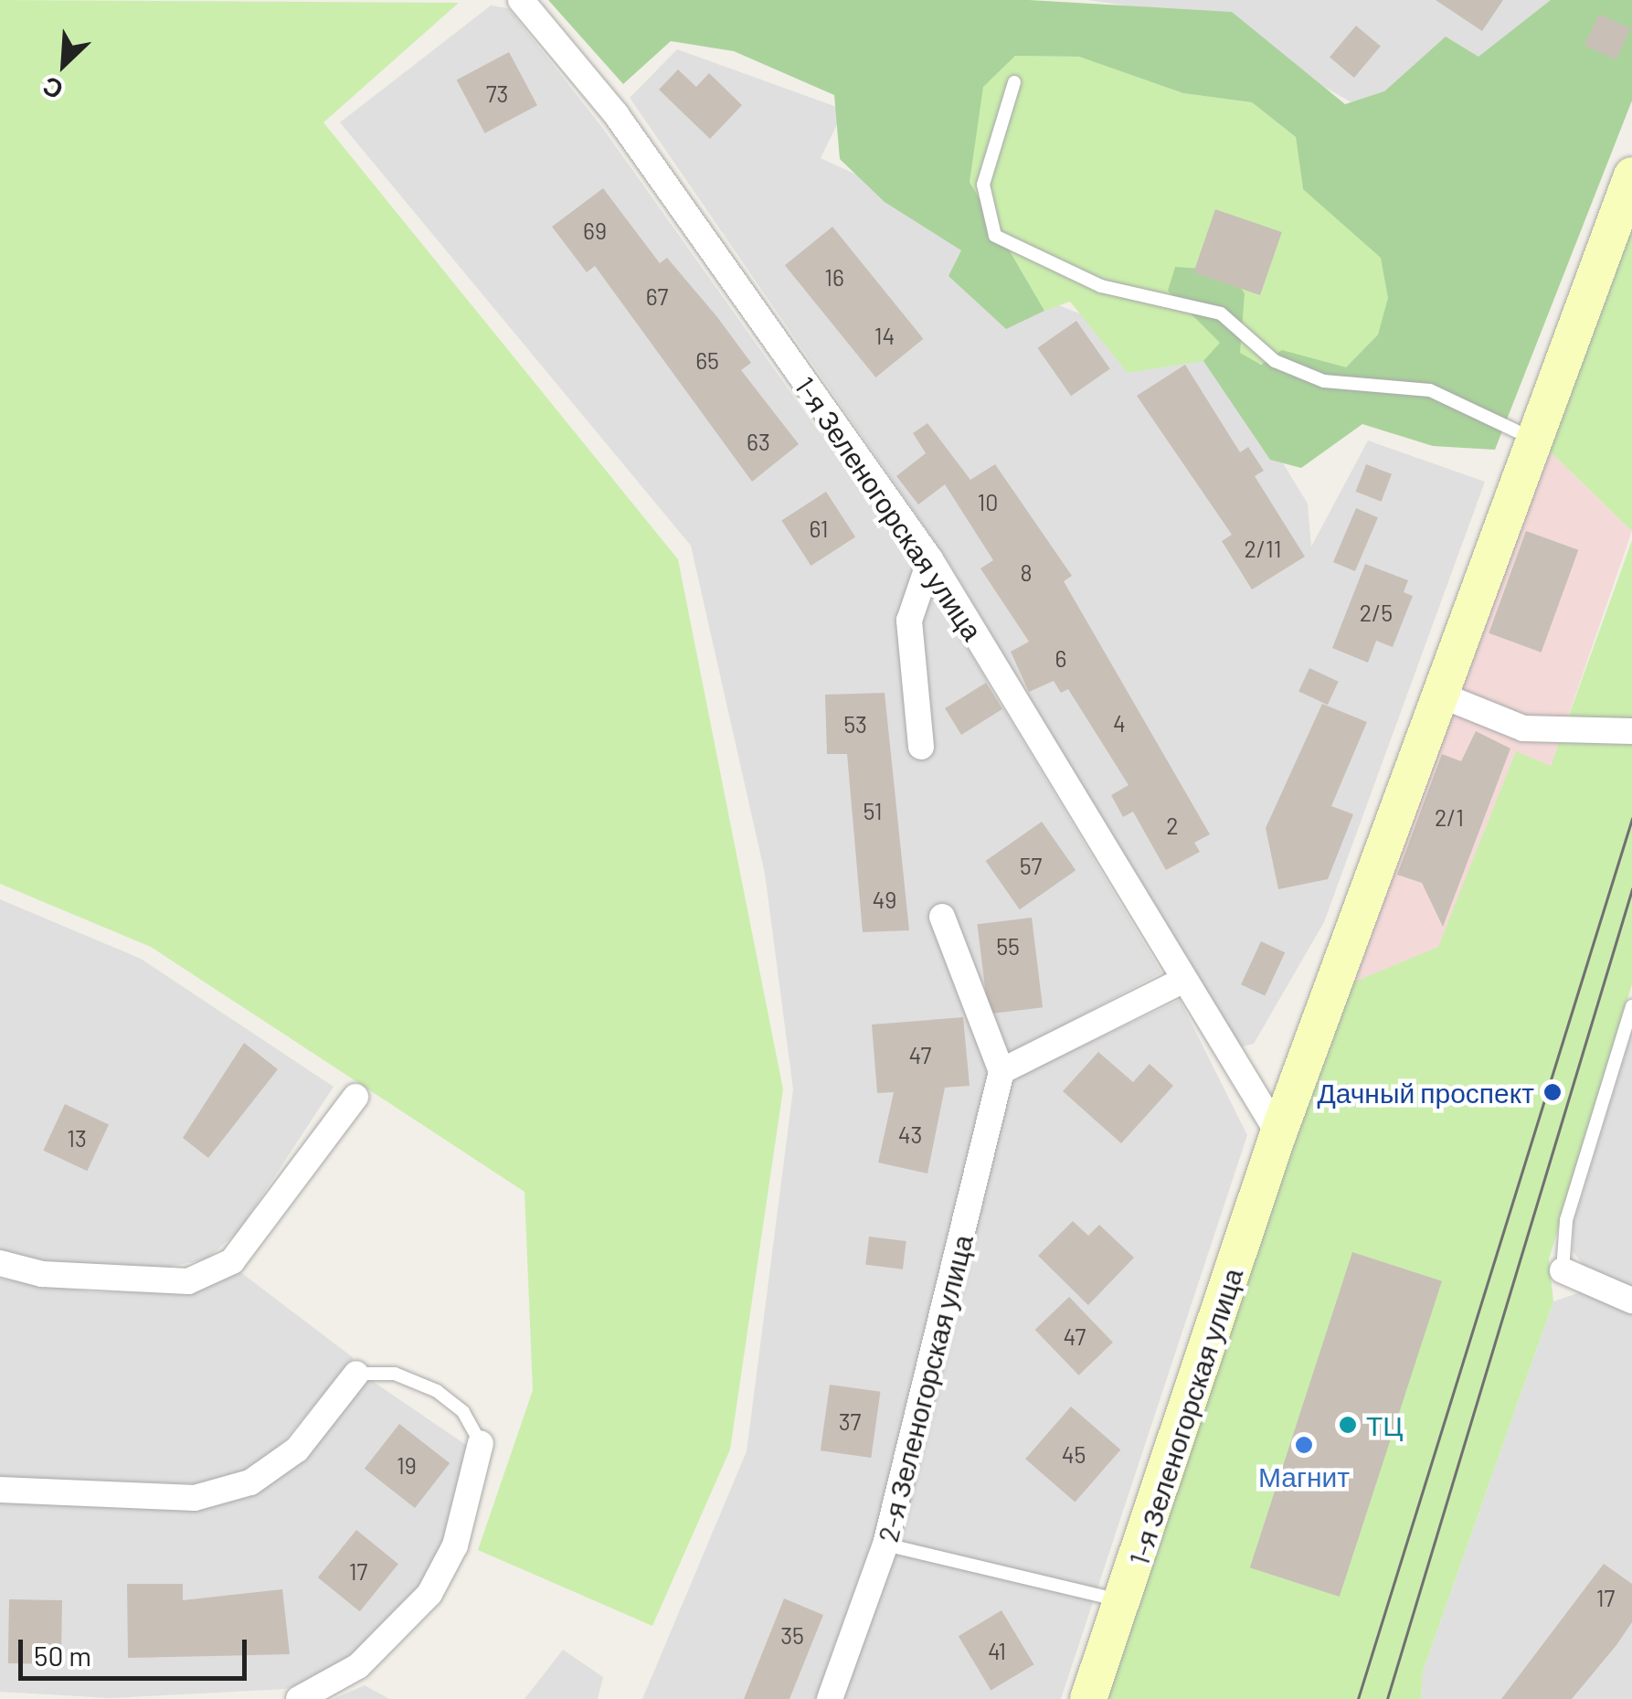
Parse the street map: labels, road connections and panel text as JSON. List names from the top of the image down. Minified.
{"streets":{"main road":["1-я Зеленогорская улица"],"street":["2-я Зеленогорская улица"]},"places":["Дачный проспект","ТЦ","Магнит"],"house_numbers":["73","69","16","67","14","65","63","10","61","2/11","8","2/5","6","4","53","51","2/1","2","57","49","55","47","43","13","47","37","45","19","17","17","35","41"],"scale_bar":"50 m","north":"bottom left"}
